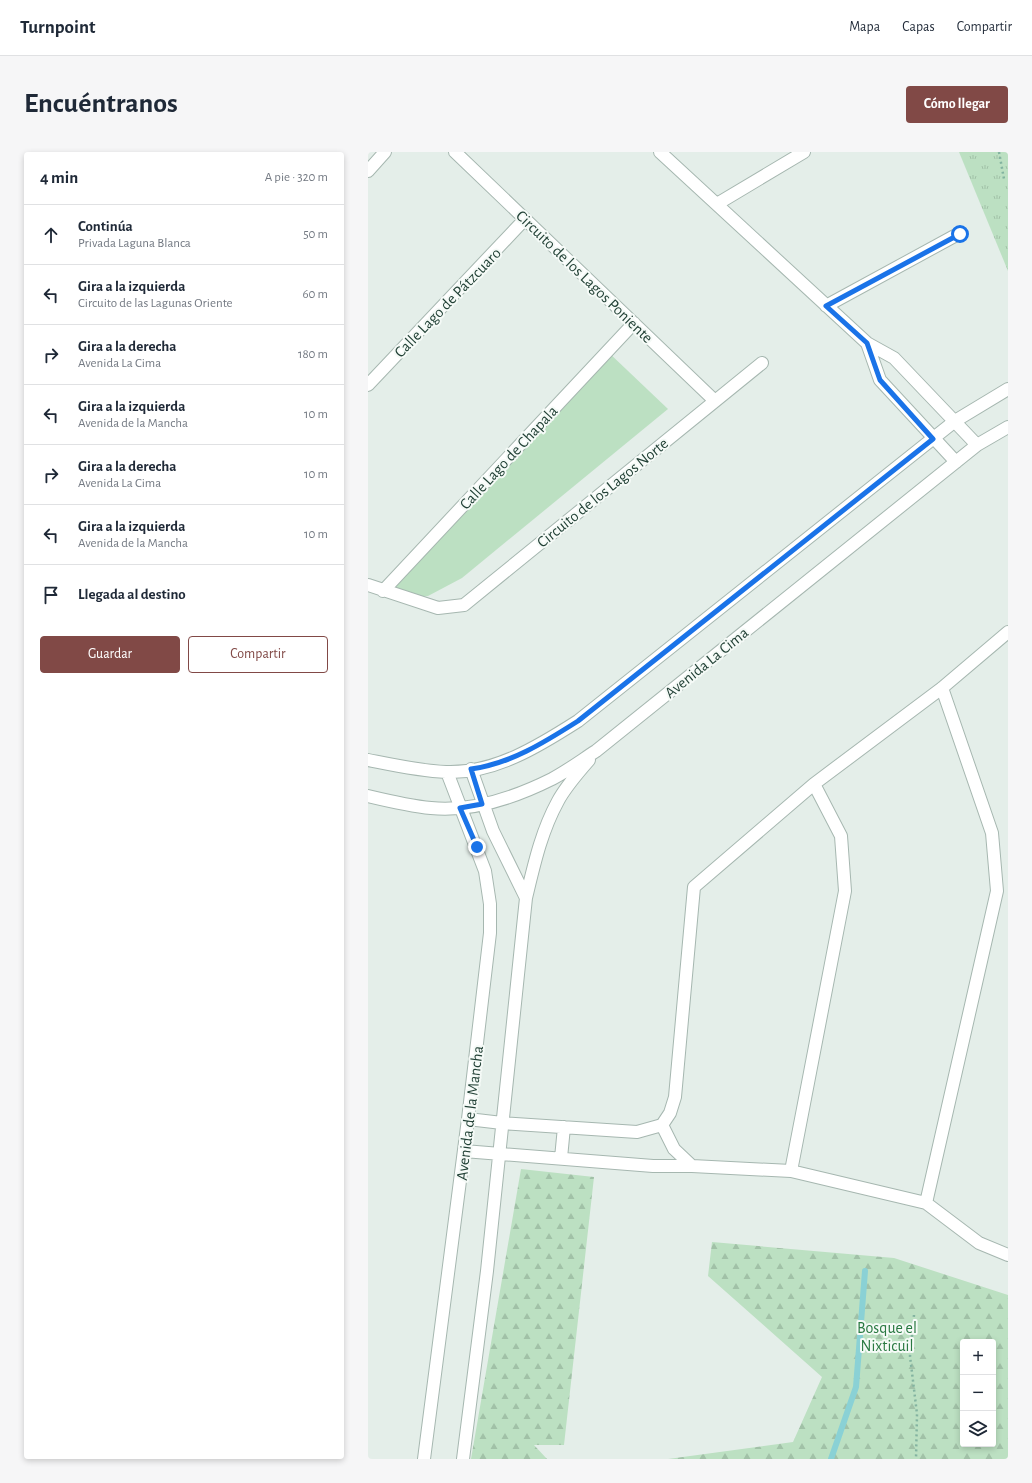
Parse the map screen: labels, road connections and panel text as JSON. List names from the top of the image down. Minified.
{"streets":{"street":["Circuito de los Lagos Poniente","Calle Lago de Pátzcuaro","Calle Lago de Chapala","Circuito de los Lagos Norte","Avenida La Cima","Avenida de la Mancha"]},"crossings":[["Circuito de los Lagos Poniente","Calle Lago de Pátzcuaro"],["Circuito de los Lagos Poniente","Calle Lago de Chapala"],["Circuito de los Lagos Poniente","Circuito de los Lagos Norte"],["Calle Lago de Chapala","Circuito de los Lagos Norte"],["Avenida La Cima","Avenida de la Mancha"]],"parks":["Bosque el Nixticuil"],"page":{"header":"Turnpoint","nav":["Mapa","Capas","Compartir"],"buttons":["Cómo llegar",["Guardar","Compartir"]],"title":"Encuéntranos","heading":["4 min","A pie · 320 m"],"list":[["Continúa","Privada Laguna Blanca","50 m"],["Gira a la izquierda","Circuito de las Lagunas Oriente","60 m"],["Gira a la derecha","Avenida La Cima","180 m"],["Gira a la izquierda","Avenida de la Mancha","10 m"],["Gira a la derecha","Avenida La Cima","10 m"],["Gira a la izquierda","Avenida de la Mancha","10 m"],"Llegada al destino"],"map_buttons":["+","−"]}}
